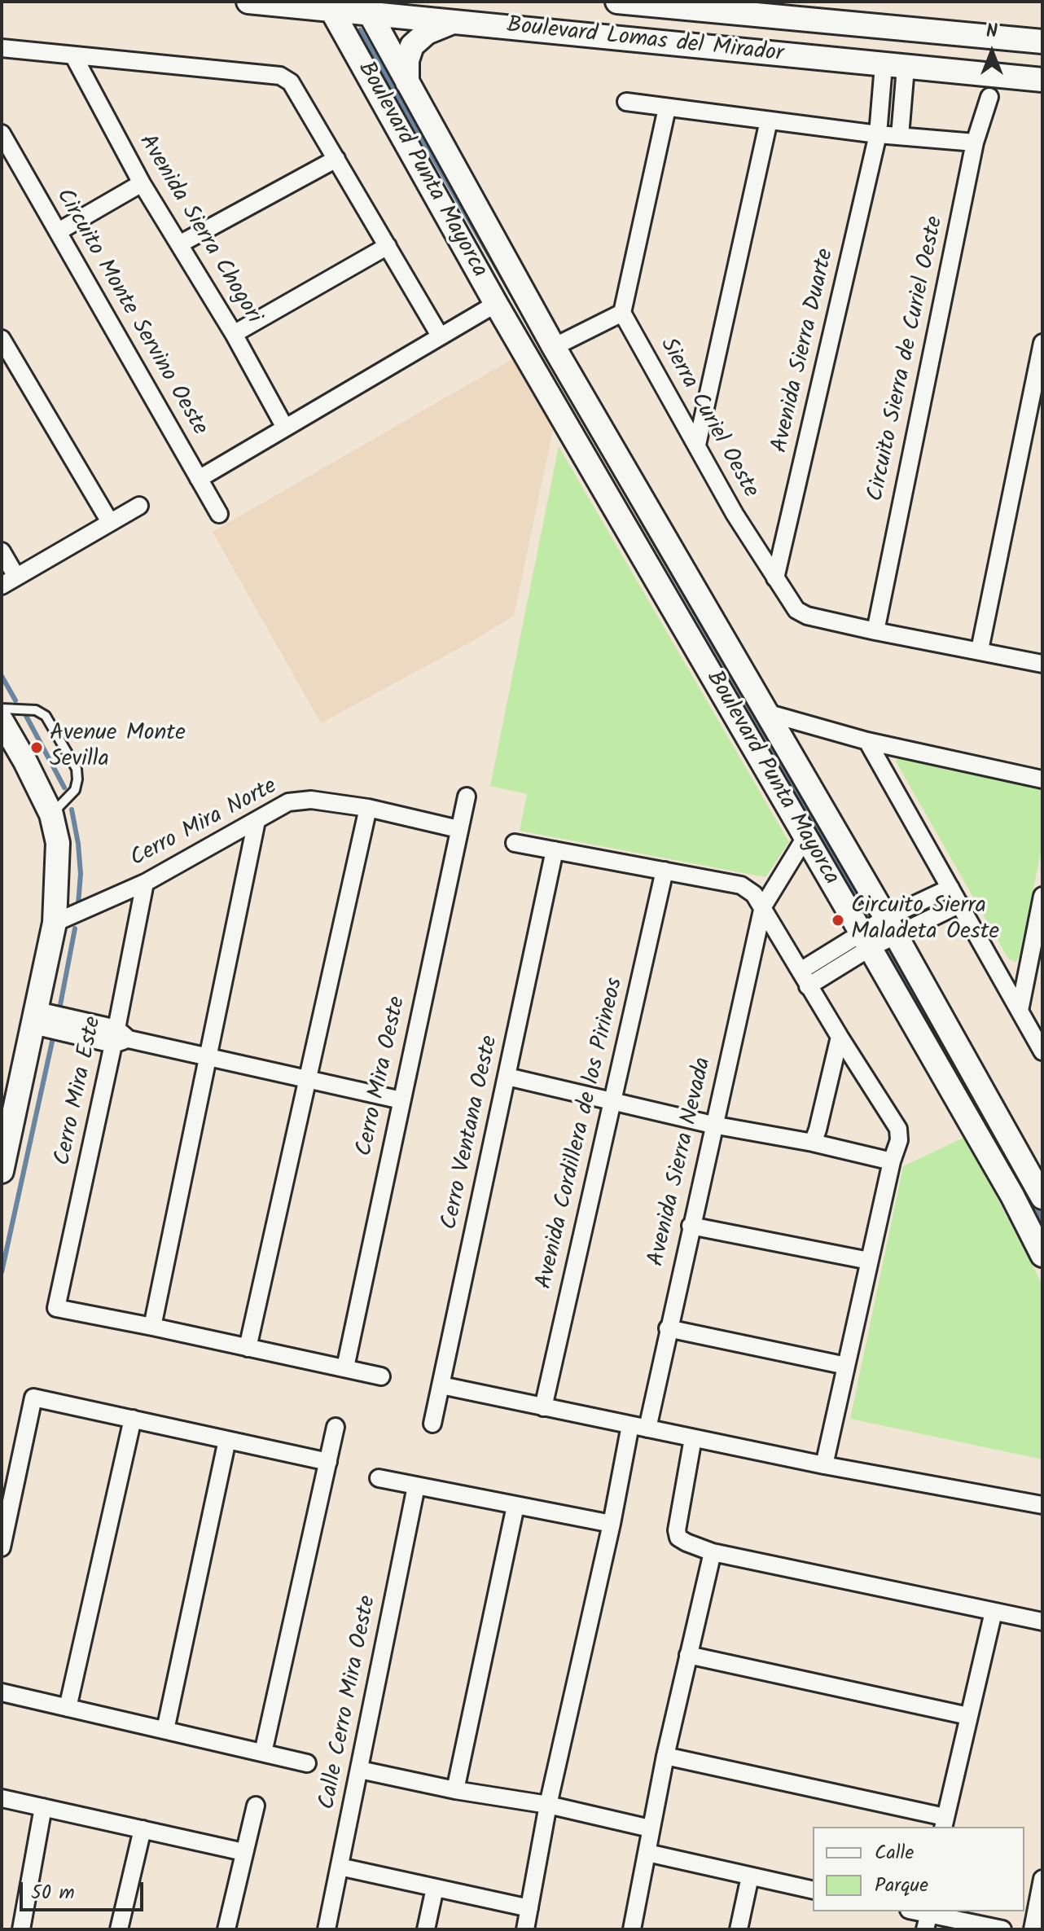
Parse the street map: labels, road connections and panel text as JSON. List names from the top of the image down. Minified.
{"streets":{"street":["Boulevard Lomas del Mirador","Boulevard Punta Mayorca","Avenida Sierra Chogori","Circuito Monte Servino Oeste","Avenida Sierra Duarte","Circuito Sierra de Curiel Oeste","Sierra Curiel Oeste","Cerro Mira Norte","Cerro Mira Oeste","Cerro Mira Este","Cerro Ventana Oeste","Avenida Cordillera de los Pirineos","Avenida Sierra Nevada","Calle Cerro Mira Oeste"]},"crossings":[["Boulevard Lomas del Mirador","Boulevard Punta Mayorca"],["Boulevard Lomas del Mirador","Avenida Sierra Duarte"],["Boulevard Punta Mayorca","Avenida Sierra Nevada"],["Avenida Sierra Duarte","Sierra Curiel Oeste"],["Circuito Sierra de Curiel Oeste","Sierra Curiel Oeste"],["Cerro Mira Norte","Cerro Mira Oeste"],["Cerro Mira Norte","Cerro Mira Este"]],"places":["Avenue Monte Sevilla","Circuito Sierra Maladeta Oeste"],"legend":["Calle","Parque"],"scale_bar":"50 m","north":"top"}
